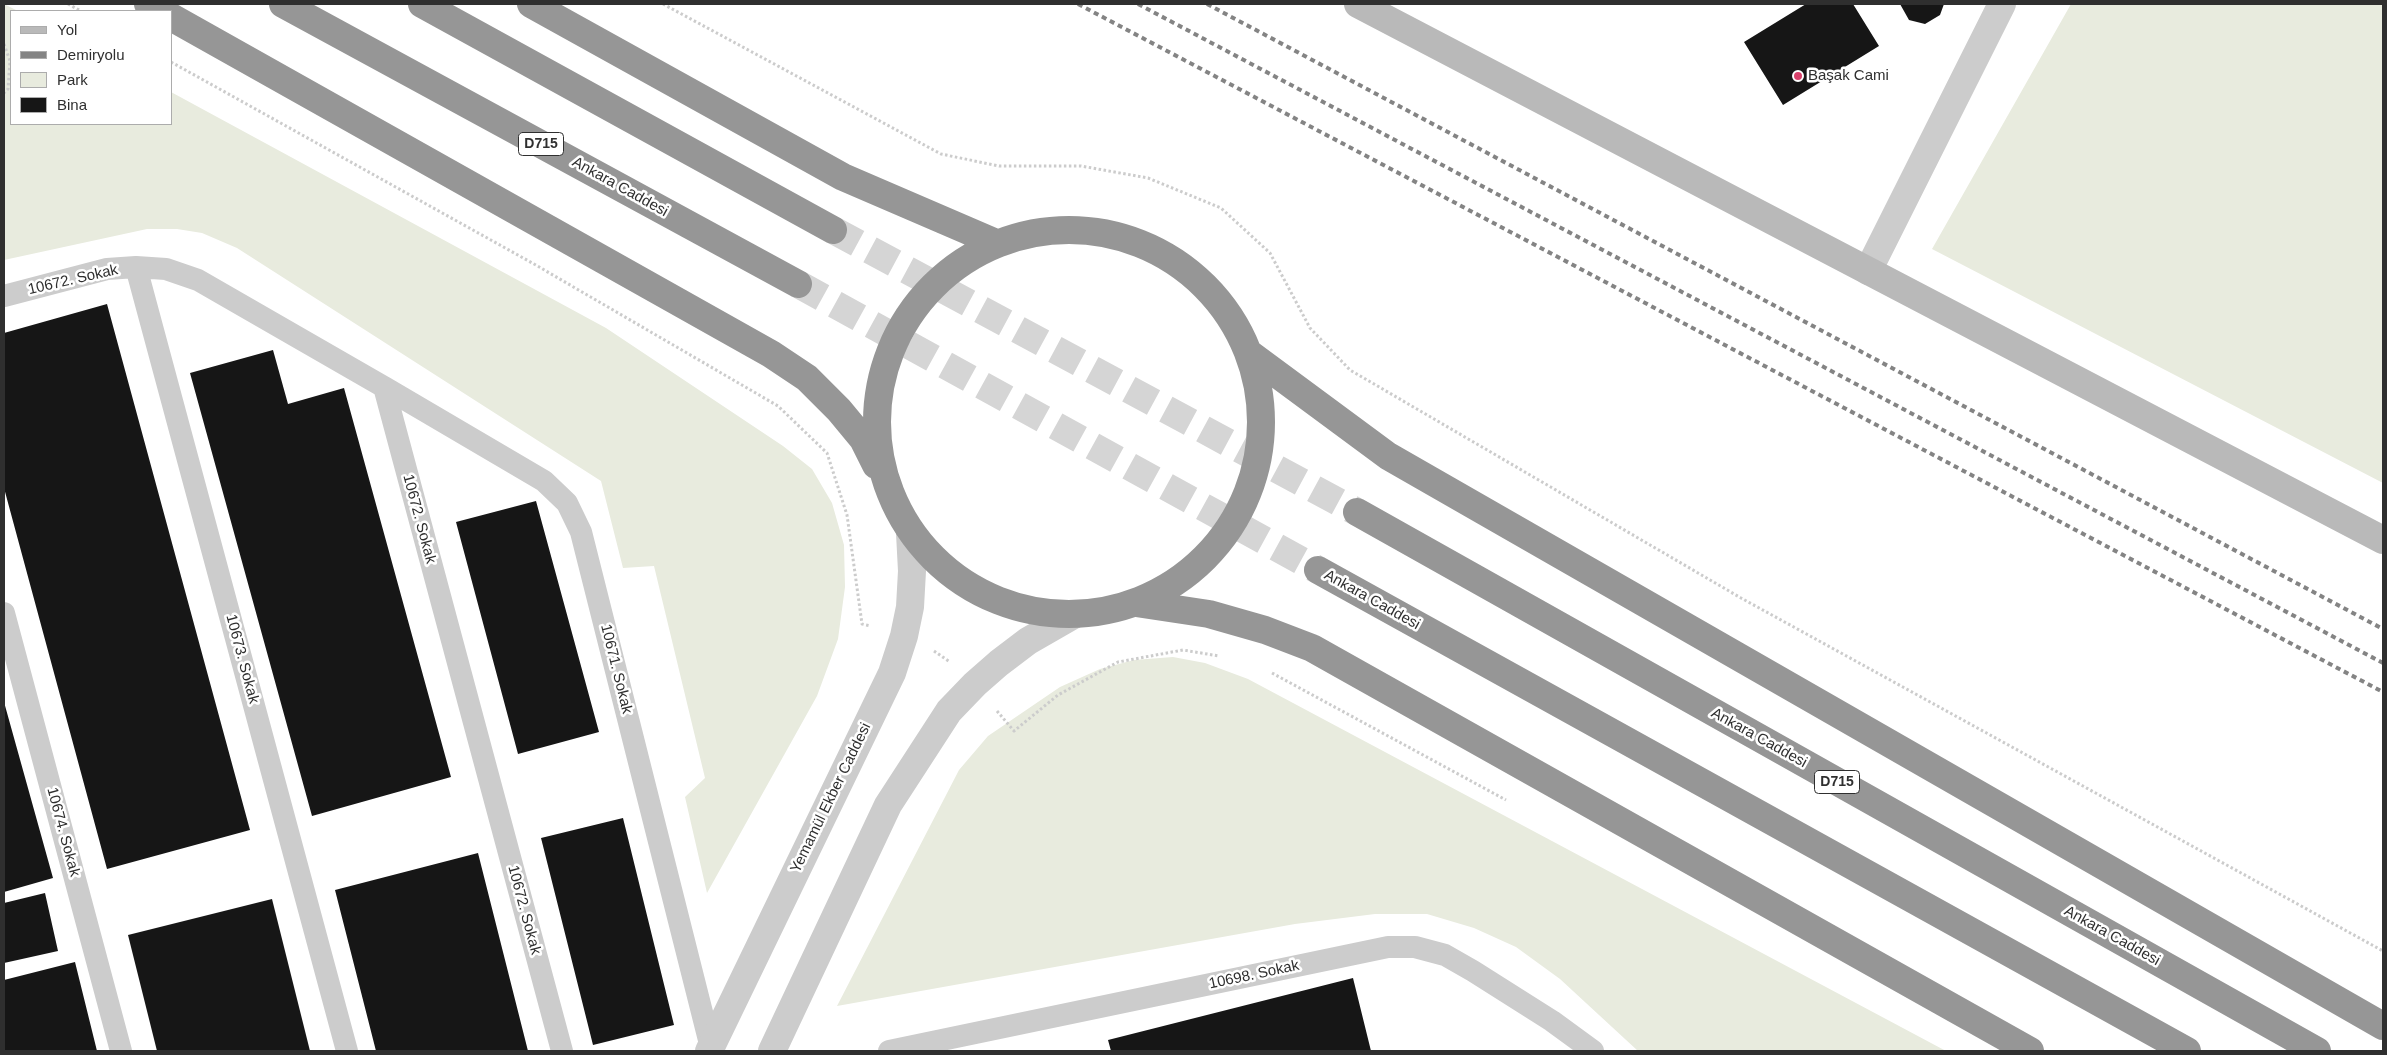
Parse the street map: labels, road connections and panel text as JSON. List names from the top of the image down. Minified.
{"streets":{"highway":["D715","Ankara Caddesi"],"street":["Yemamül Ekber Caddesi"],"lane":["10672. Sokak","10673. Sokak","10671. Sokak","10674. Sokak","10698. Sokak"]},"crossings":[["10672. Sokak","10673. Sokak"],["10672. Sokak","10671. Sokak"],["10671. Sokak","Yemamül Ekber Caddesi"]],"places":["Başak Cami"],"legend":["Yol","Demiryolu","Park","Bina"]}
